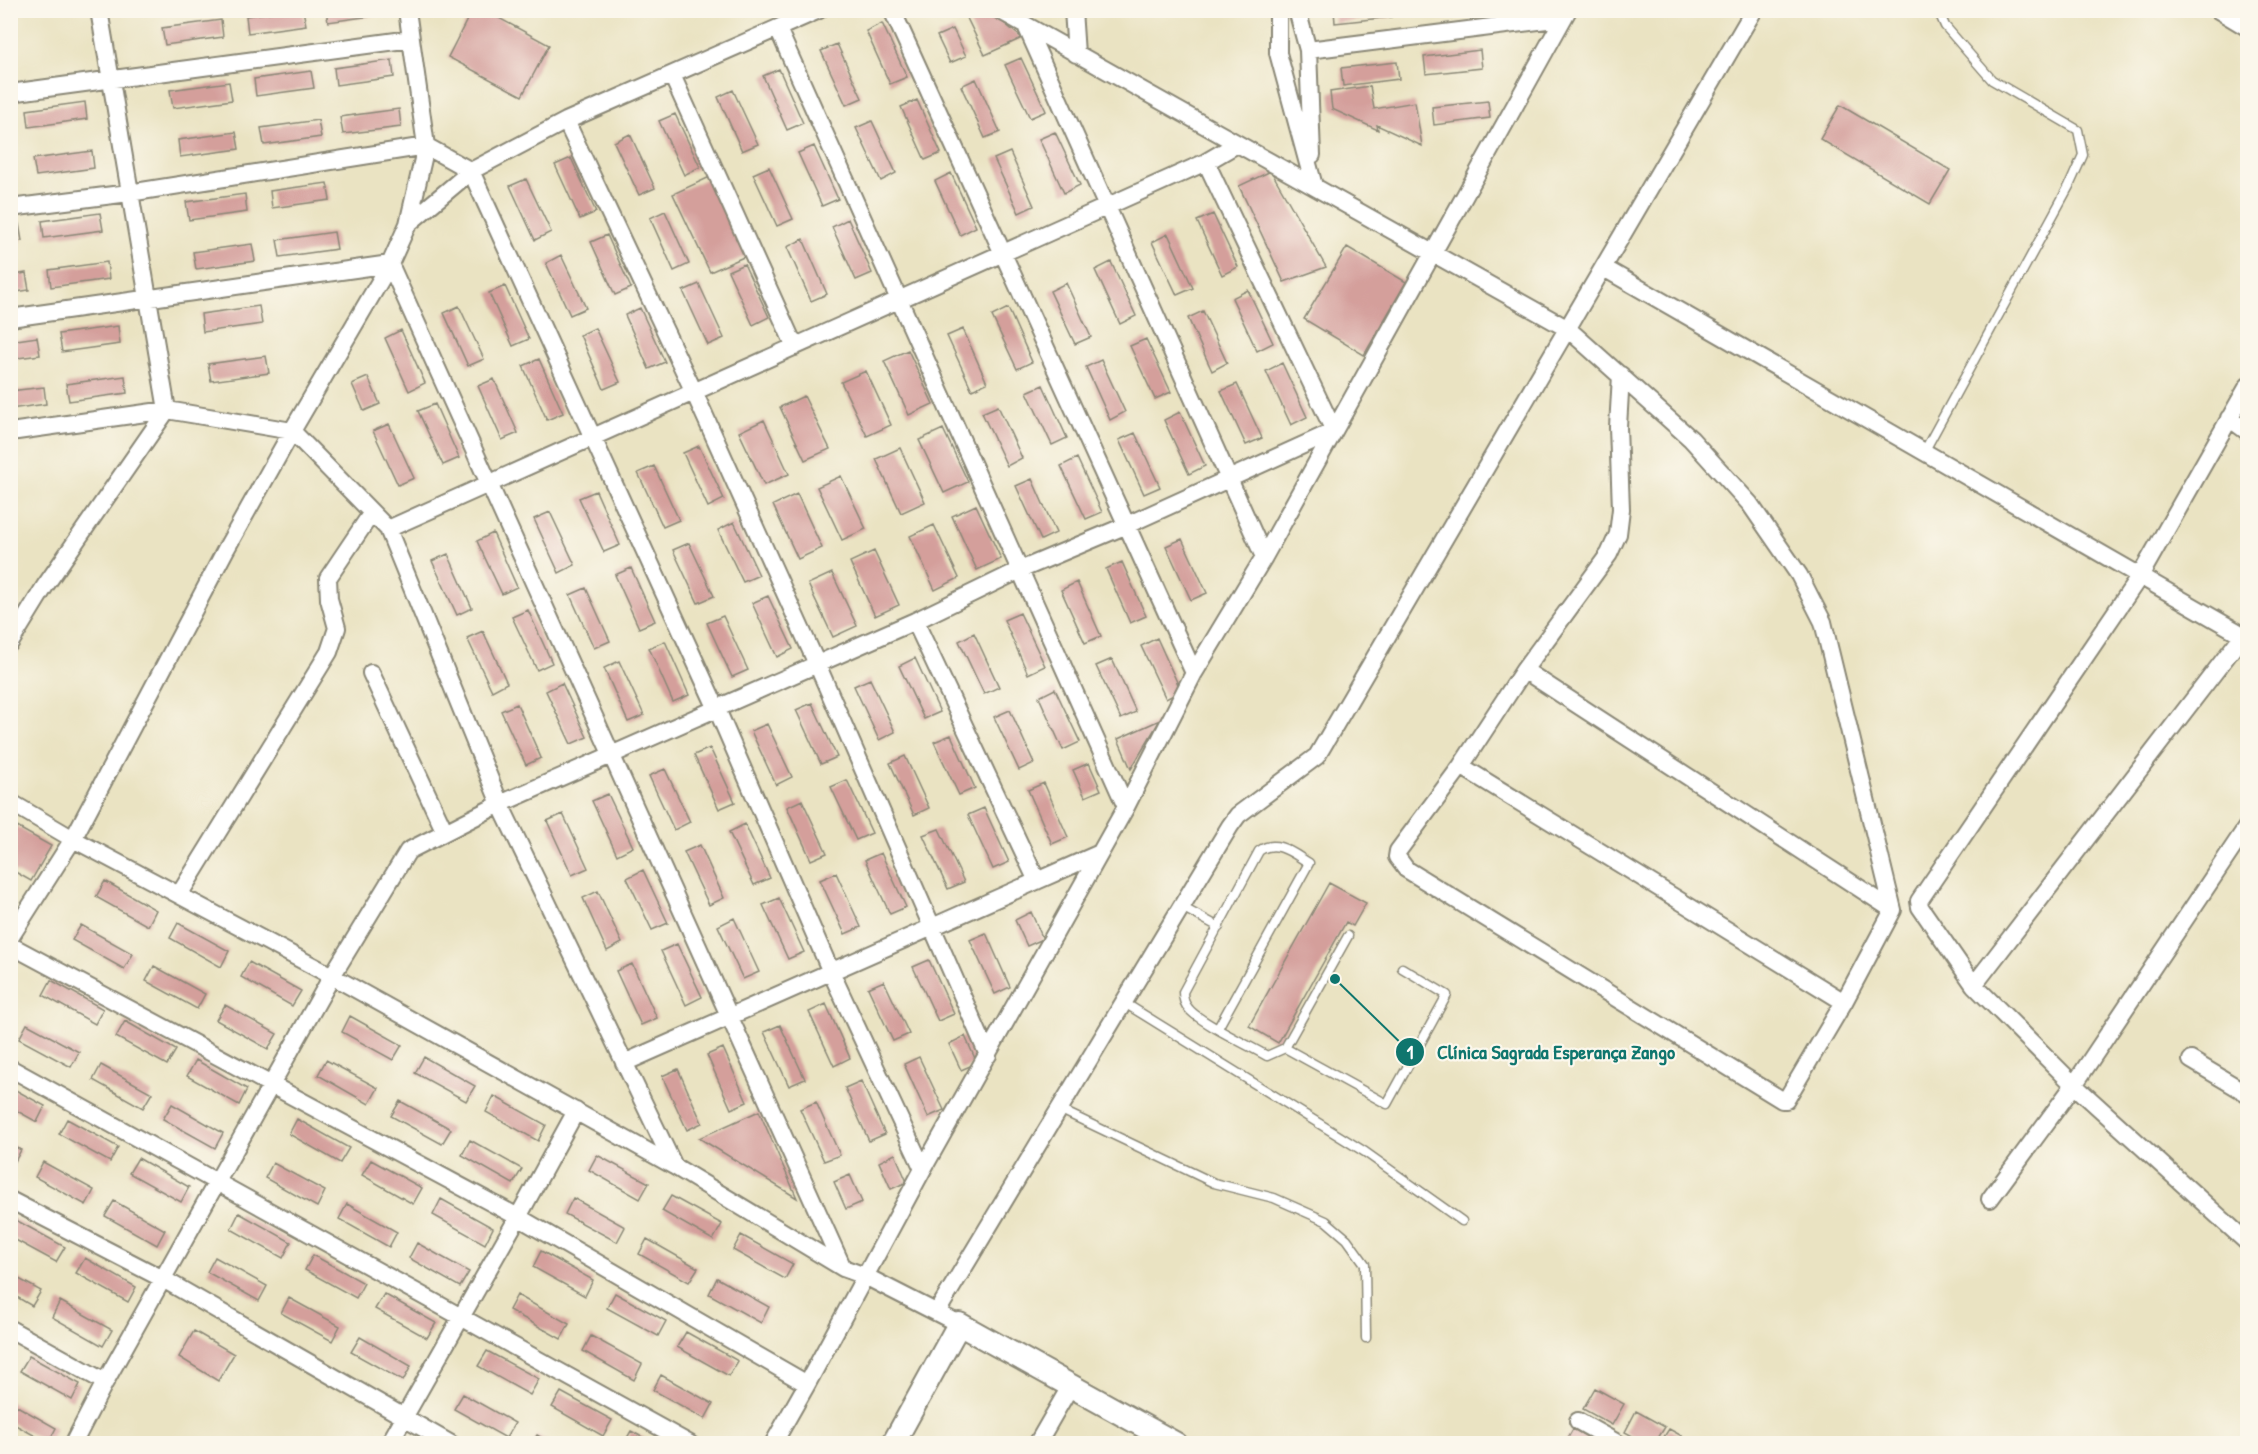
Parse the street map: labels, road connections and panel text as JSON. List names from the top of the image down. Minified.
{"places":["Clínica Sagrada Esperança Zango"]}
